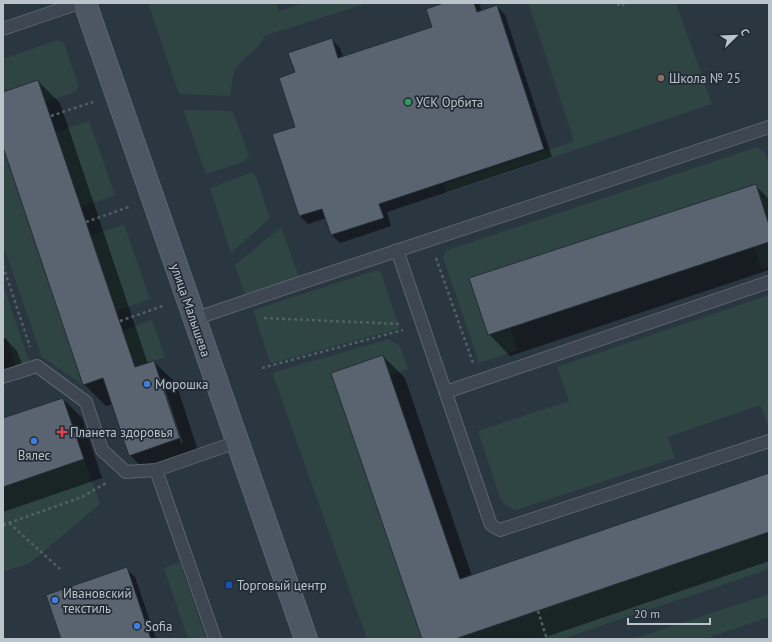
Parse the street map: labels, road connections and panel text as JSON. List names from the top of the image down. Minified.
{"streets":{"street":["улица Малышева"]},"places":{"other":["Школа № 25","УСК Орбита","Морошка","Вялес","Ивановский текстиль","Sofia"],"health":["Планета здоровья"],"transit":["Торговый центр"]},"scale_bar":"20 m","north":"top right"}
